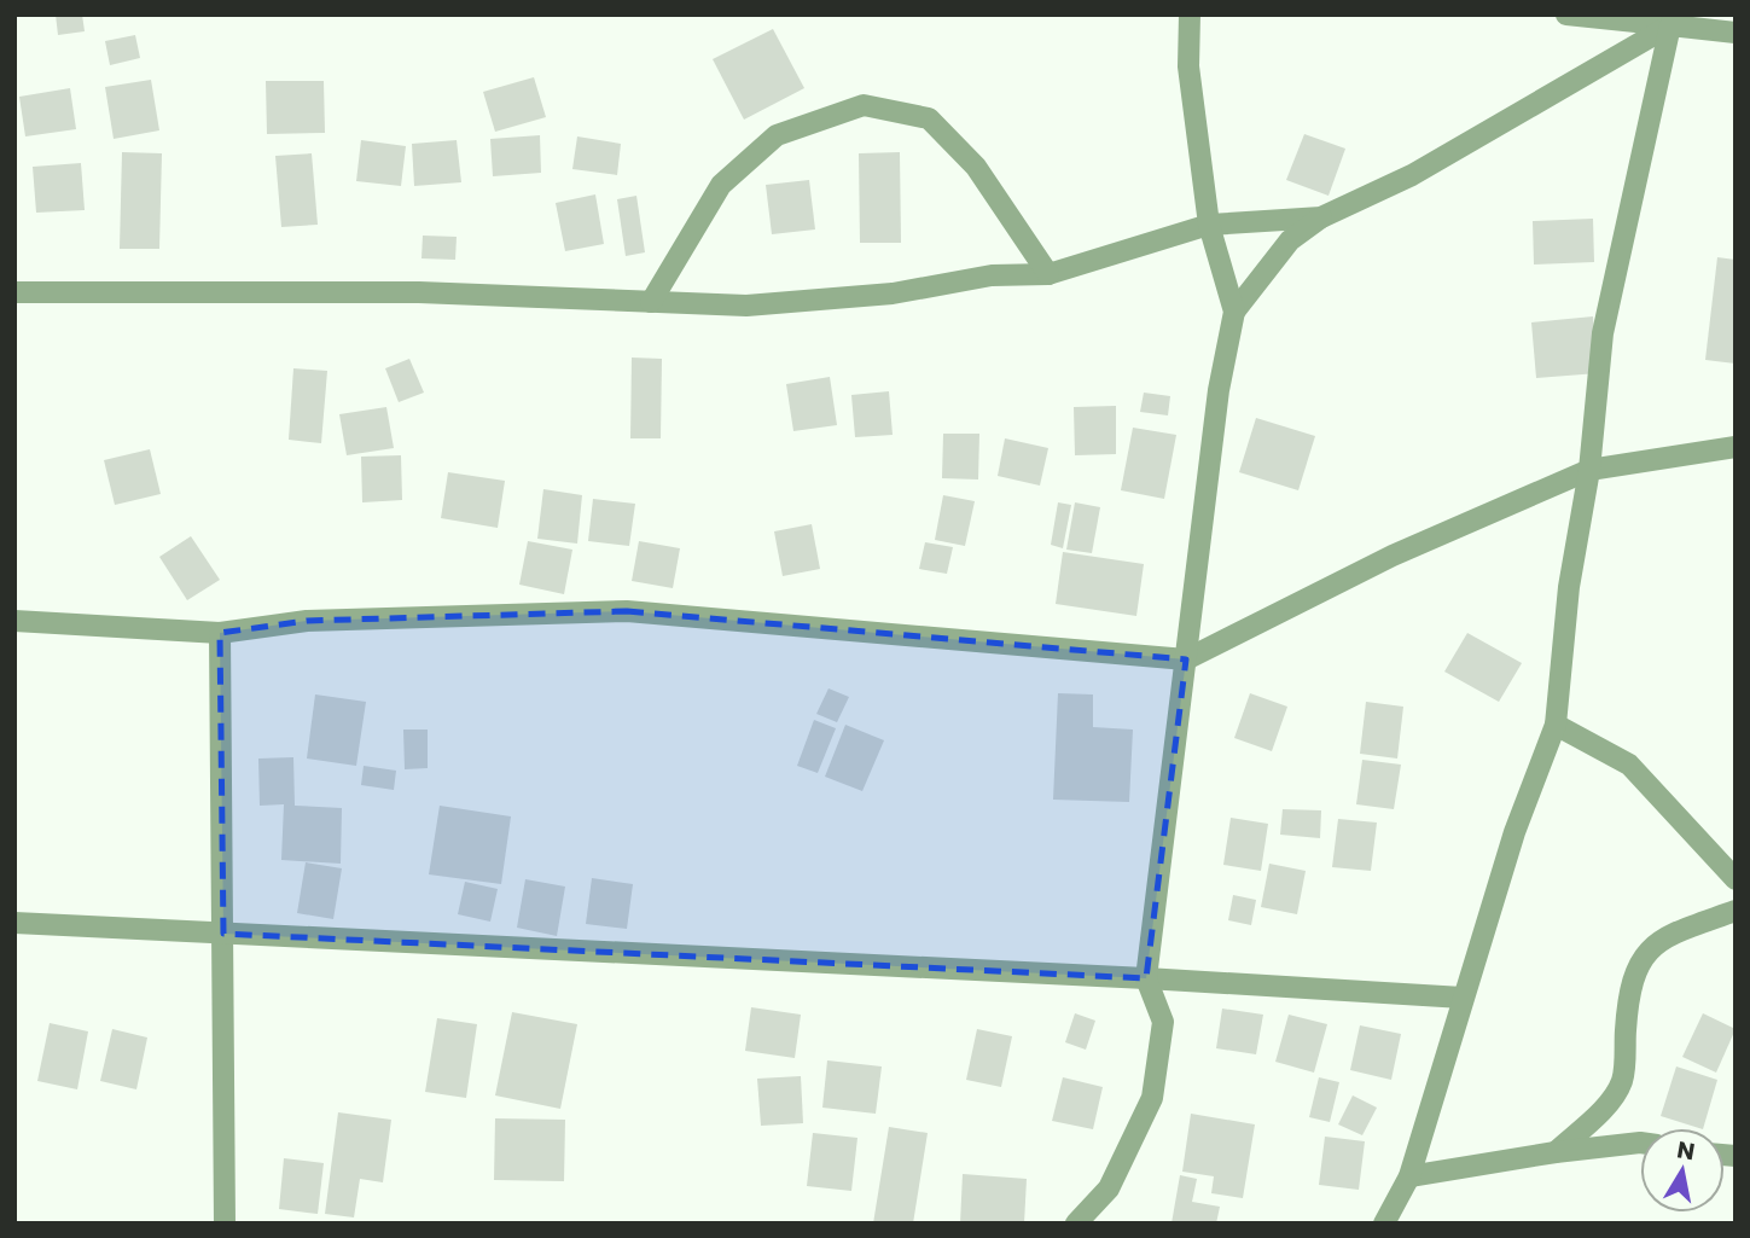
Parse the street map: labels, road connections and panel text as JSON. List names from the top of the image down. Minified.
{"north":"top"}
